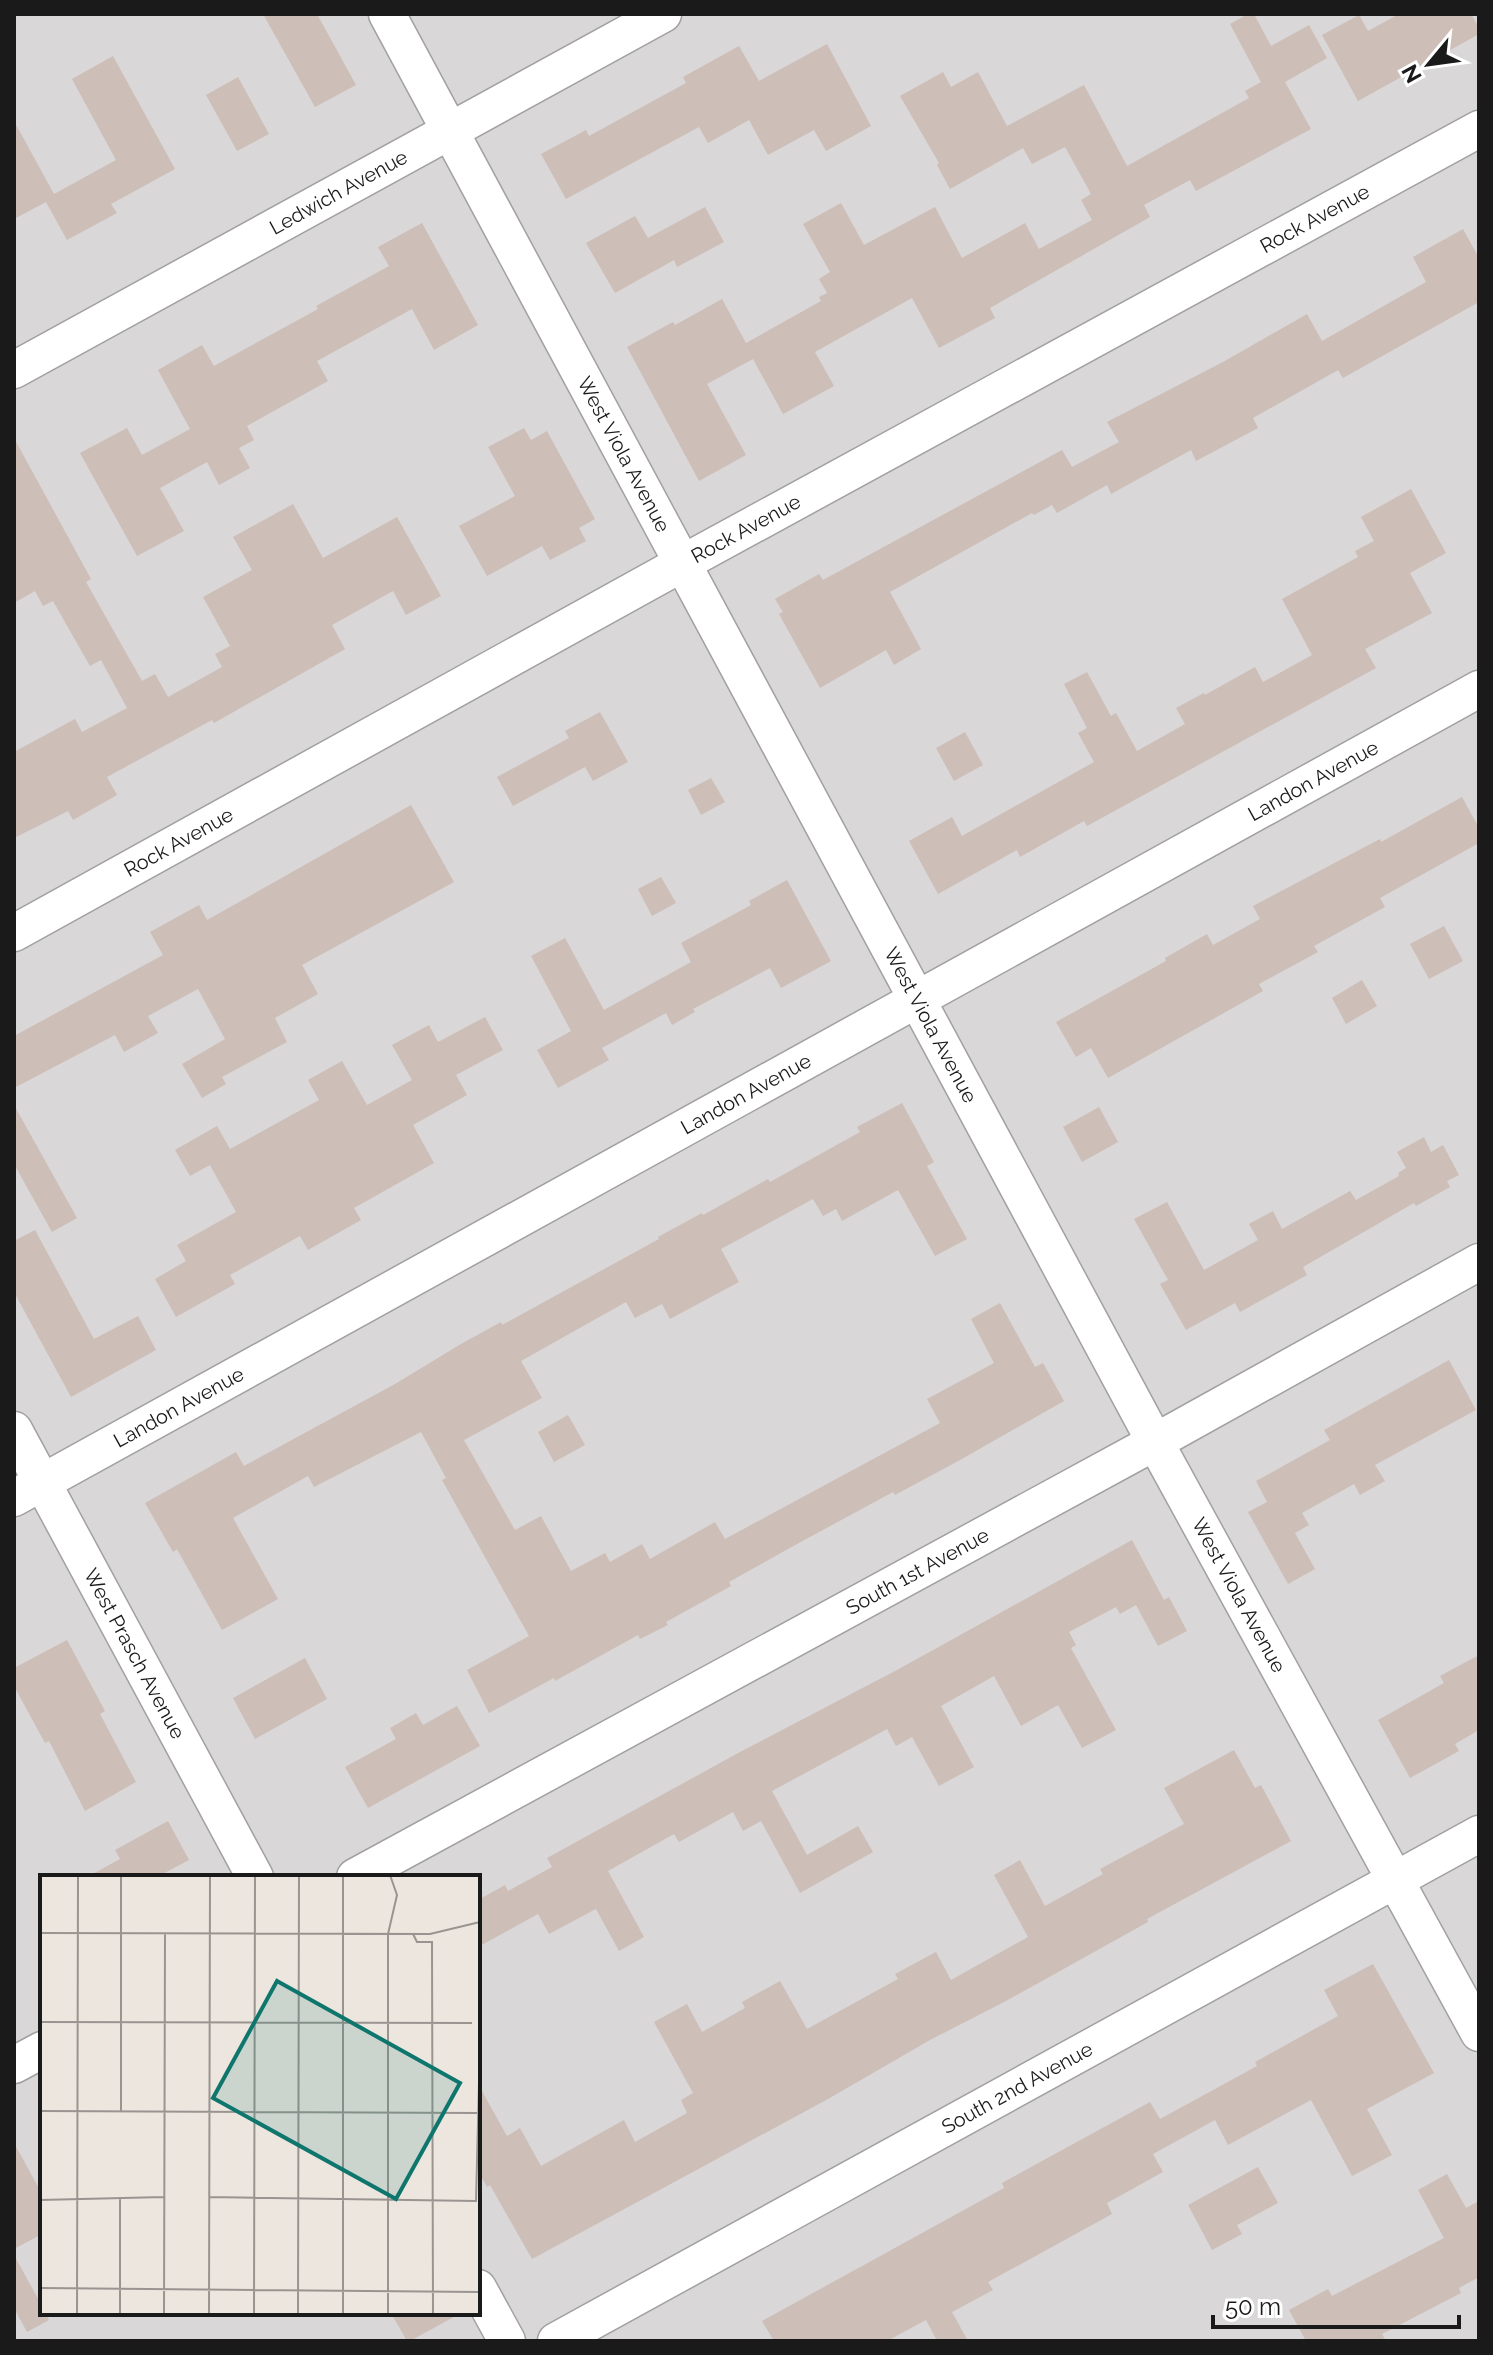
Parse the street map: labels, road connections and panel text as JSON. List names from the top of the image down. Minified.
{"streets":{"street":["Ledwich Avenue","Rock Avenue","West Viola Avenue","Landon Avenue","South 1st Avenue","West Prasch Avenue","South 2nd Avenue"]},"crossings":[["Ledwich Avenue","West Viola Avenue"],["Rock Avenue","West Viola Avenue"],["West Viola Avenue","Landon Avenue"],["West Viola Avenue","South 1st Avenue"],["West Viola Avenue","South 2nd Avenue"],["Landon Avenue","West Prasch Avenue"]],"scale_bar":"50 m","north":"bottom left"}
